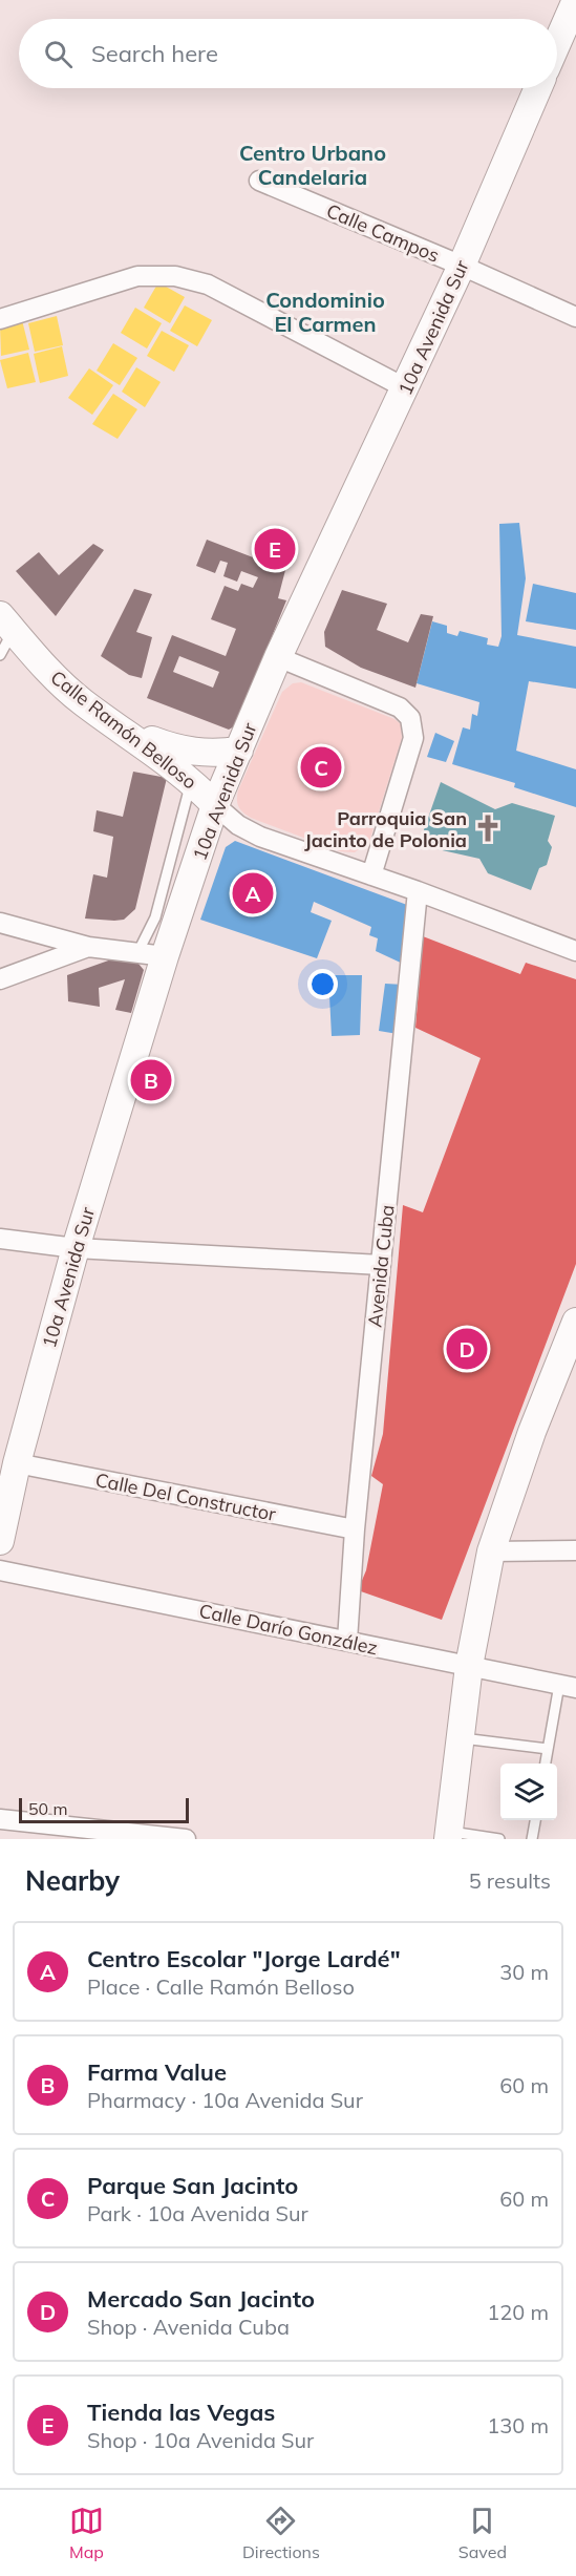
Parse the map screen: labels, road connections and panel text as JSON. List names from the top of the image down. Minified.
{"streets":{"main road":["10a Avenida Sur","Calle Ramón Belloso"],"street":["Calle Campos","Avenida Cuba","Calle Del Constructor","Calle Darío González"]},"crossings":[["Calle Campos","10a Avenida Sur"],["10a Avenida Sur","Calle Ramón Belloso"],["10a Avenida Sur","Calle Del Constructor"],["Calle Ramón Belloso","Avenida Cuba"],["Avenida Cuba","Calle Del Constructor"],["Avenida Cuba","Calle Darío González"]],"districts":["Centro Urbano Candelaria","Condominio El Carmen"],"places":{"church":["Parroquia San Jacinto de Polonia"]},"scale_bar":"50 m","page":{"search":"Search here","pins":["E","C","A","B","D"],"scale":"50 m","heading":["Nearby","5 results"],"list":[{"mark":"A","name":"Centro Escolar \"Jorge Lardé\"","note":"Place · Calle Ramón Belloso","value":"30 m"},{"mark":"B","name":"Farma Value","note":"Pharmacy · 10a Avenida Sur","value":"60 m"},{"mark":"C","name":"Parque San Jacinto","note":"Park · 10a Avenida Sur","value":"60 m"},{"mark":"D","name":"Mercado San Jacinto","note":"Shop · Avenida Cuba","value":"120 m"},{"mark":"E","name":"Tienda las Vegas","note":"Shop · 10a Avenida Sur","value":"130 m"}],"nav":["Map","Directions","Saved"]}}
